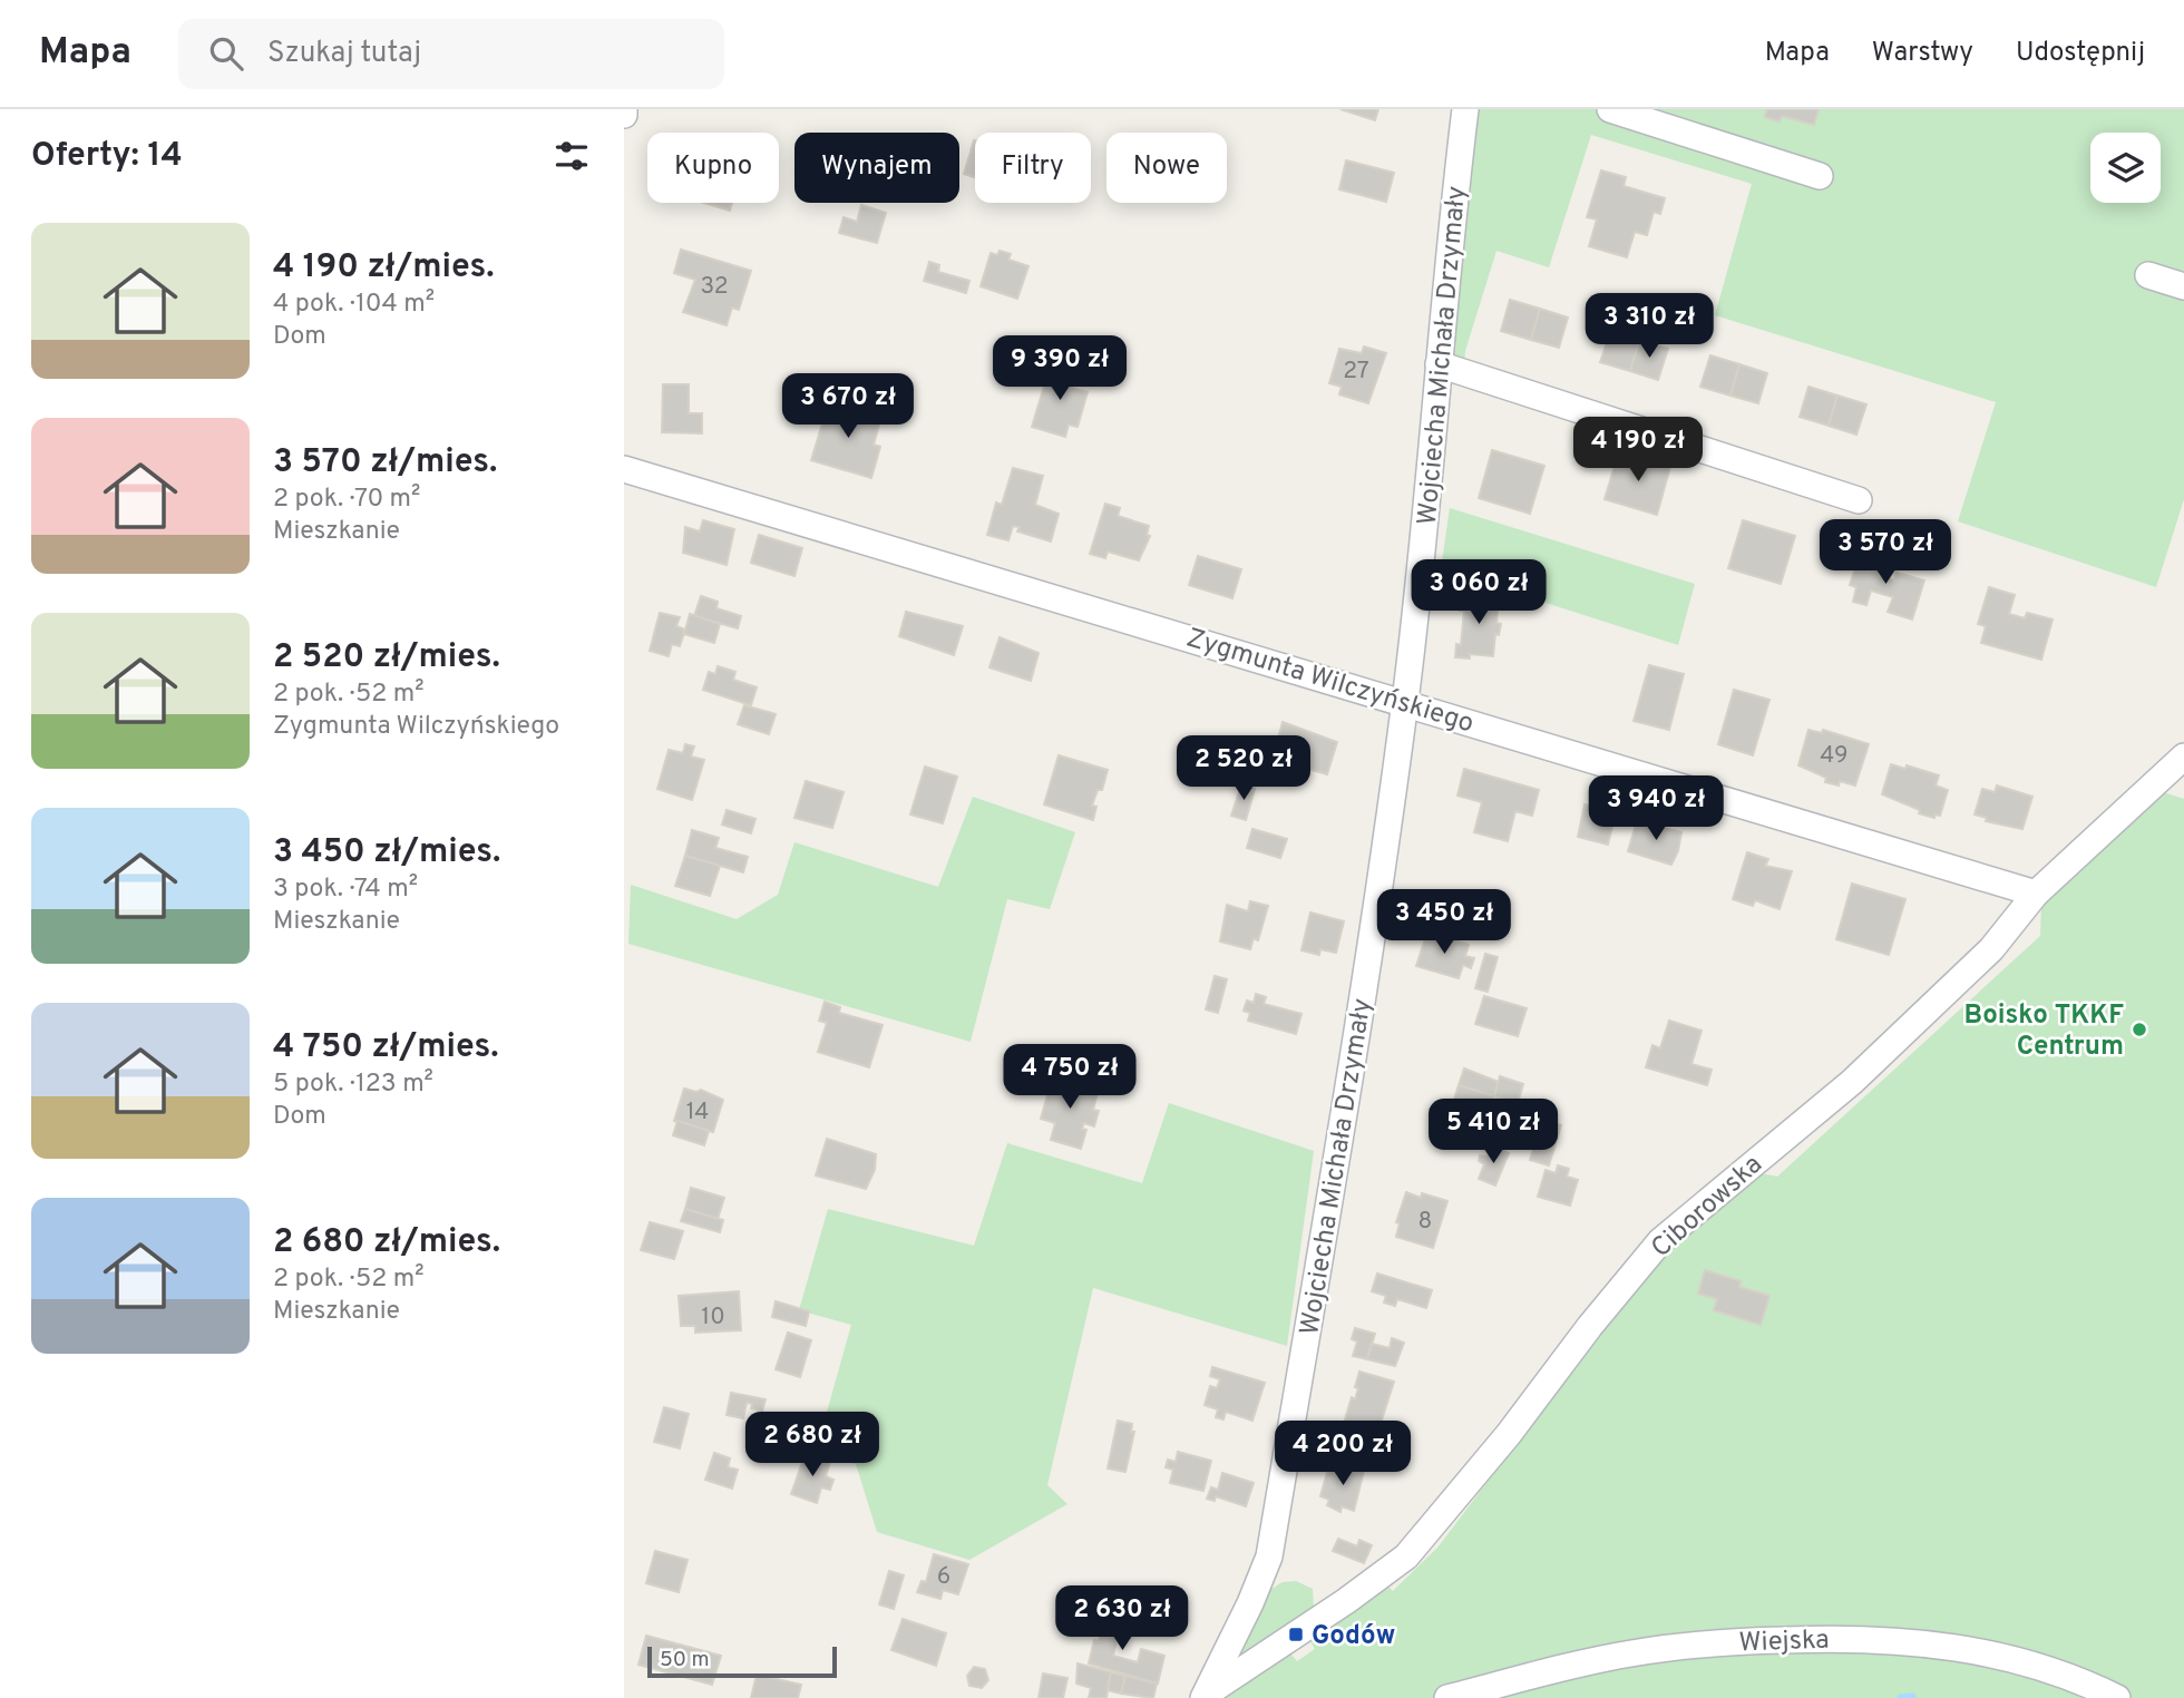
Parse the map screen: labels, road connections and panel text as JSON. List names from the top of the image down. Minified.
{"streets":{"street":["Wojciecha Michała Drzymały","Zygmunta Wilczyńskiego","Ciborowska","Wiejska"]},"crossings":[["Wojciecha Michała Drzymały","Zygmunta Wilczyńskiego"],["Wojciecha Michała Drzymały","Ciborowska"],["Zygmunta Wilczyńskiego","Ciborowska"]],"places":{"other":["Boisko TKKF Centrum"],"transit":["Godów"]},"house_numbers":["32","27","49","14","8","10","6"],"scale_bar":"50 m","page":{"header":"Mapa","search":"Szukaj tutaj","nav":["Mapa","Warstwy","Udostępnij"],"heading":"Oferty: 14","chip":["Kupno","Wynajem","Filtry","Nowe"],"list":[{"name":"4 190 zł/mies.","note":"4 pok. · 104 m² · Dom"},{"name":"3 570 zł/mies.","note":"2 pok. · 70 m² · Mieszkanie"},{"name":"2 520 zł/mies.","note":"2 pok. · 52 m² · Zygmunta Wilczyńskiego"},{"name":"3 450 zł/mies.","note":"3 pok. · 74 m² · Mieszkanie"},{"name":"4 750 zł/mies.","note":"5 pok. · 123 m² · Dom"},{"name":"2 680 zł/mies.","note":"2 pok. · 52 m² · Mieszkanie"}],"price":["3 310 zł","9 390 zł","3 670 zł","4 190 zł","3 570 zł","3 060 zł","2 520 zł","3 940 zł","3 450 zł","4 750 zł","5 410 zł","2 680 zł","4 200 zł","2 630 zł"],"scale":"50 m"}}
